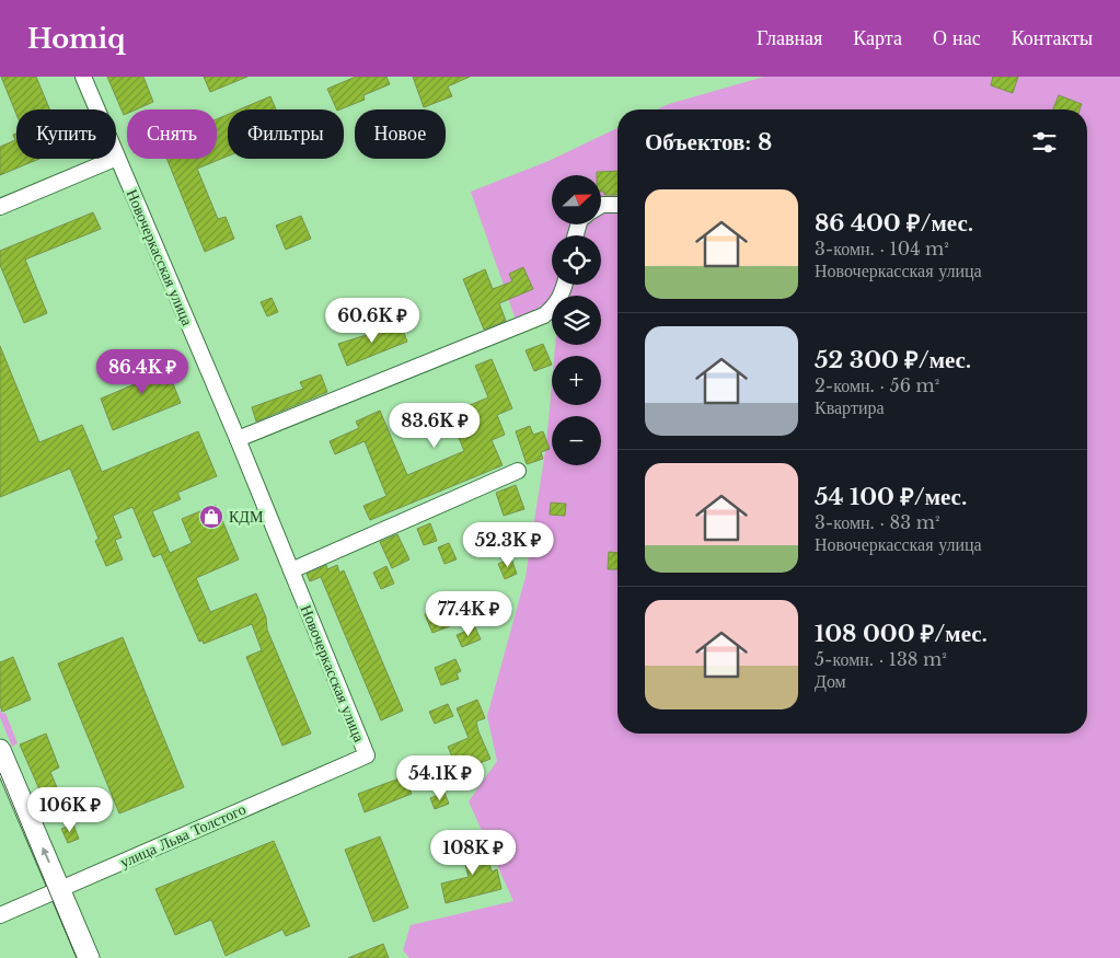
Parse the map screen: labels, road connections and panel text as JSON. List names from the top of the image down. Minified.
{"streets":{"street":["Новочеркасская улица","улица Льва Толстого"]},"crossings":[["Новочеркасская улица","улица Льва Толстого"]],"places":{"shop":["КДМ"]},"north":"right","page":{"header":"Homiq","nav":["Главная","Карта","О нас","Контакты"],"chip":["Купить","Снять","Фильтры","Новое"],"heading":"Объектов: 8","map_buttons":["+","−"],"list":[{"name":"86 400 ₽/мес.","note":"3-комн. · 104 m² · Новочеркасская улица"},{"name":"52 300 ₽/мес.","note":"2-комн. · 56 m² · Квартира"},{"name":"54 100 ₽/мес.","note":"3-комн. · 83 m² · Новочеркасская улица"},{"name":"108 000 ₽/мес.","note":"5-комн. · 138 m² · Дом"}],"price":["60.6K ₽","86.4K ₽","83.6K ₽","52.3K ₽","77.4K ₽","54.1K ₽","106K ₽","108K ₽"]}}
